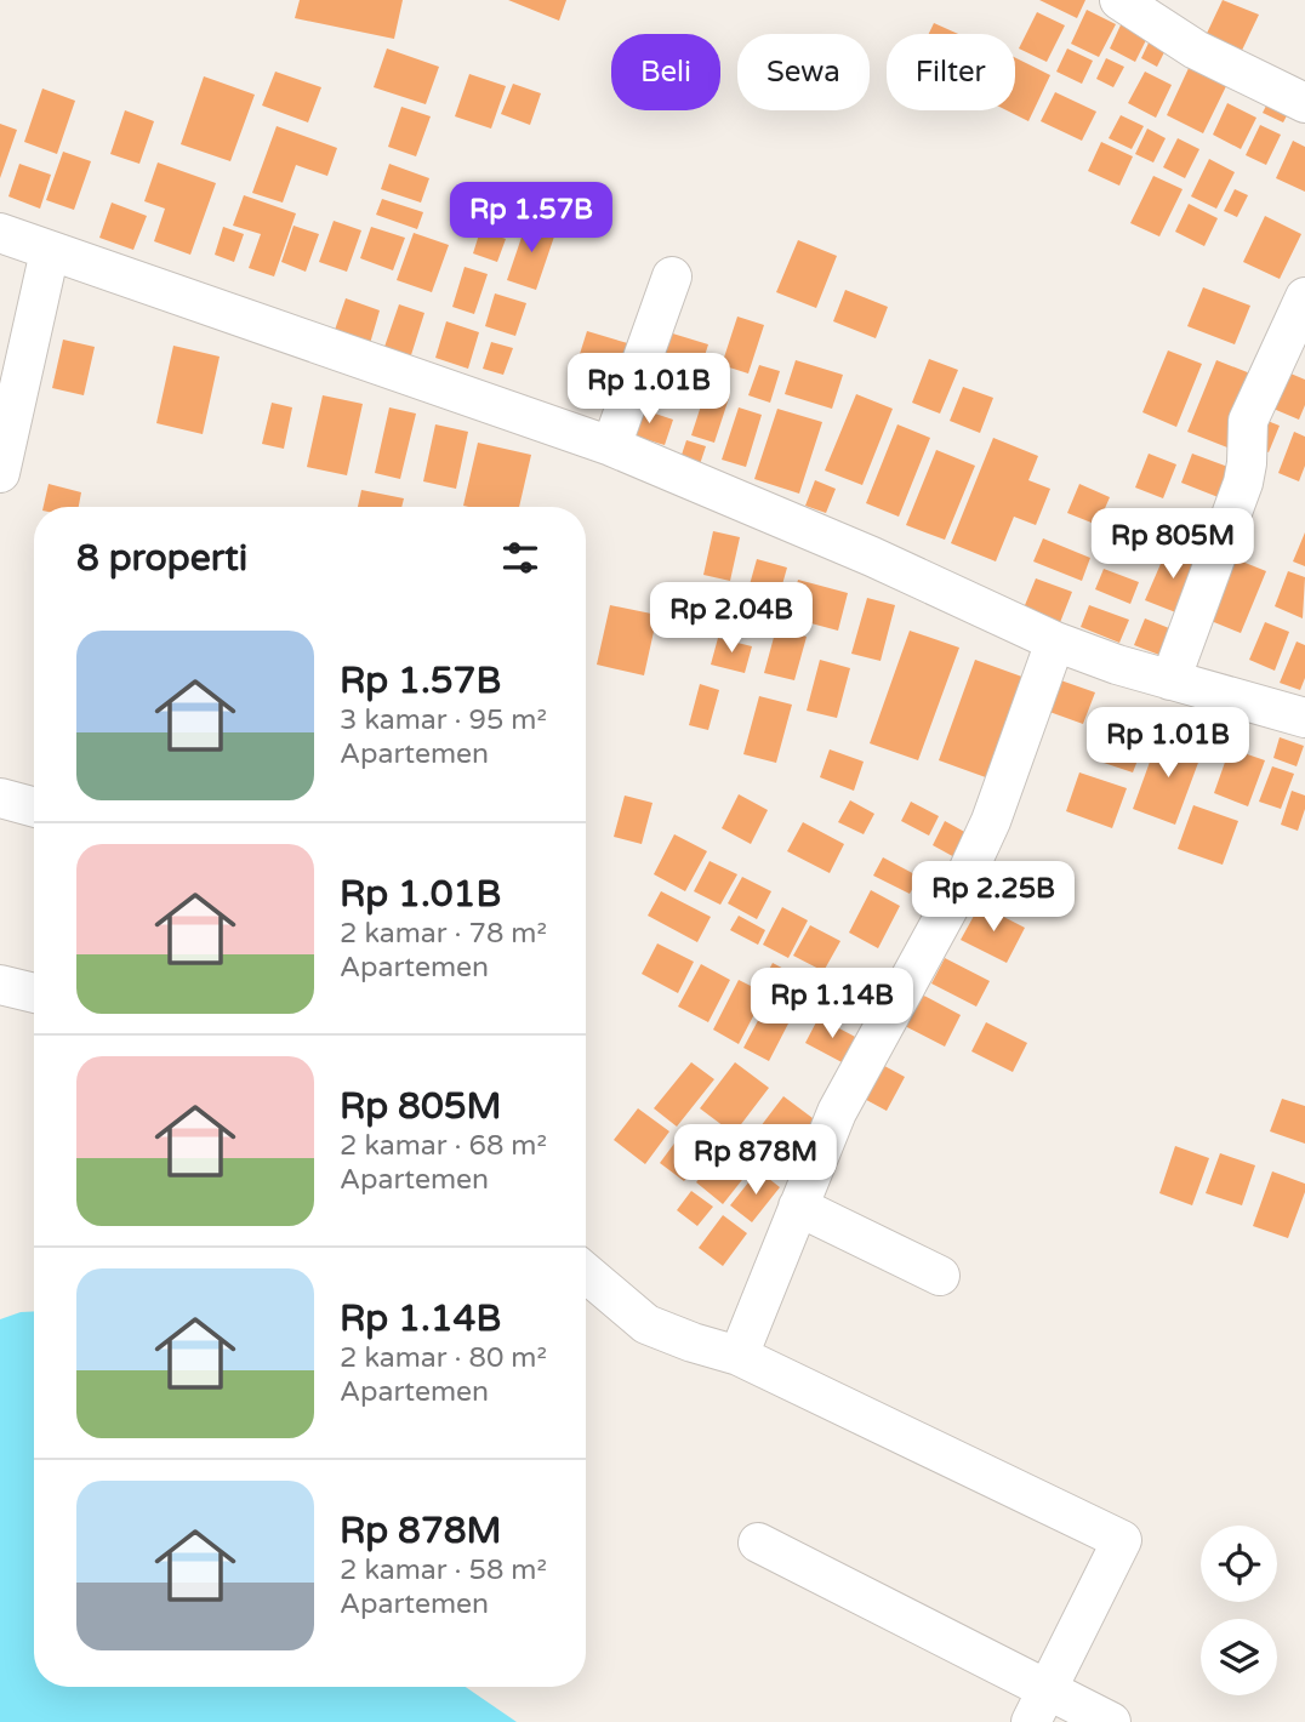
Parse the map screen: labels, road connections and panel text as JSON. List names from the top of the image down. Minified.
{"page":{"chip":["Beli","Sewa","Filter"],"price":["Rp 1.57B","Rp 1.01B","Rp 805M","Rp 2.04B","Rp 1.01B","Rp 2.25B","Rp 1.14B","Rp 878M"],"heading":"8 properti","list":[{"name":"Rp 1.57B","note":"3 kamar · 95 m² · Apartemen"},{"name":"Rp 1.01B","note":"2 kamar · 78 m² · Apartemen"},{"name":"Rp 805M","note":"2 kamar · 68 m² · Apartemen"},{"name":"Rp 1.14B","note":"2 kamar · 80 m² · Apartemen"},{"name":"Rp 878M","note":"2 kamar · 58 m² · Apartemen"}]}}
